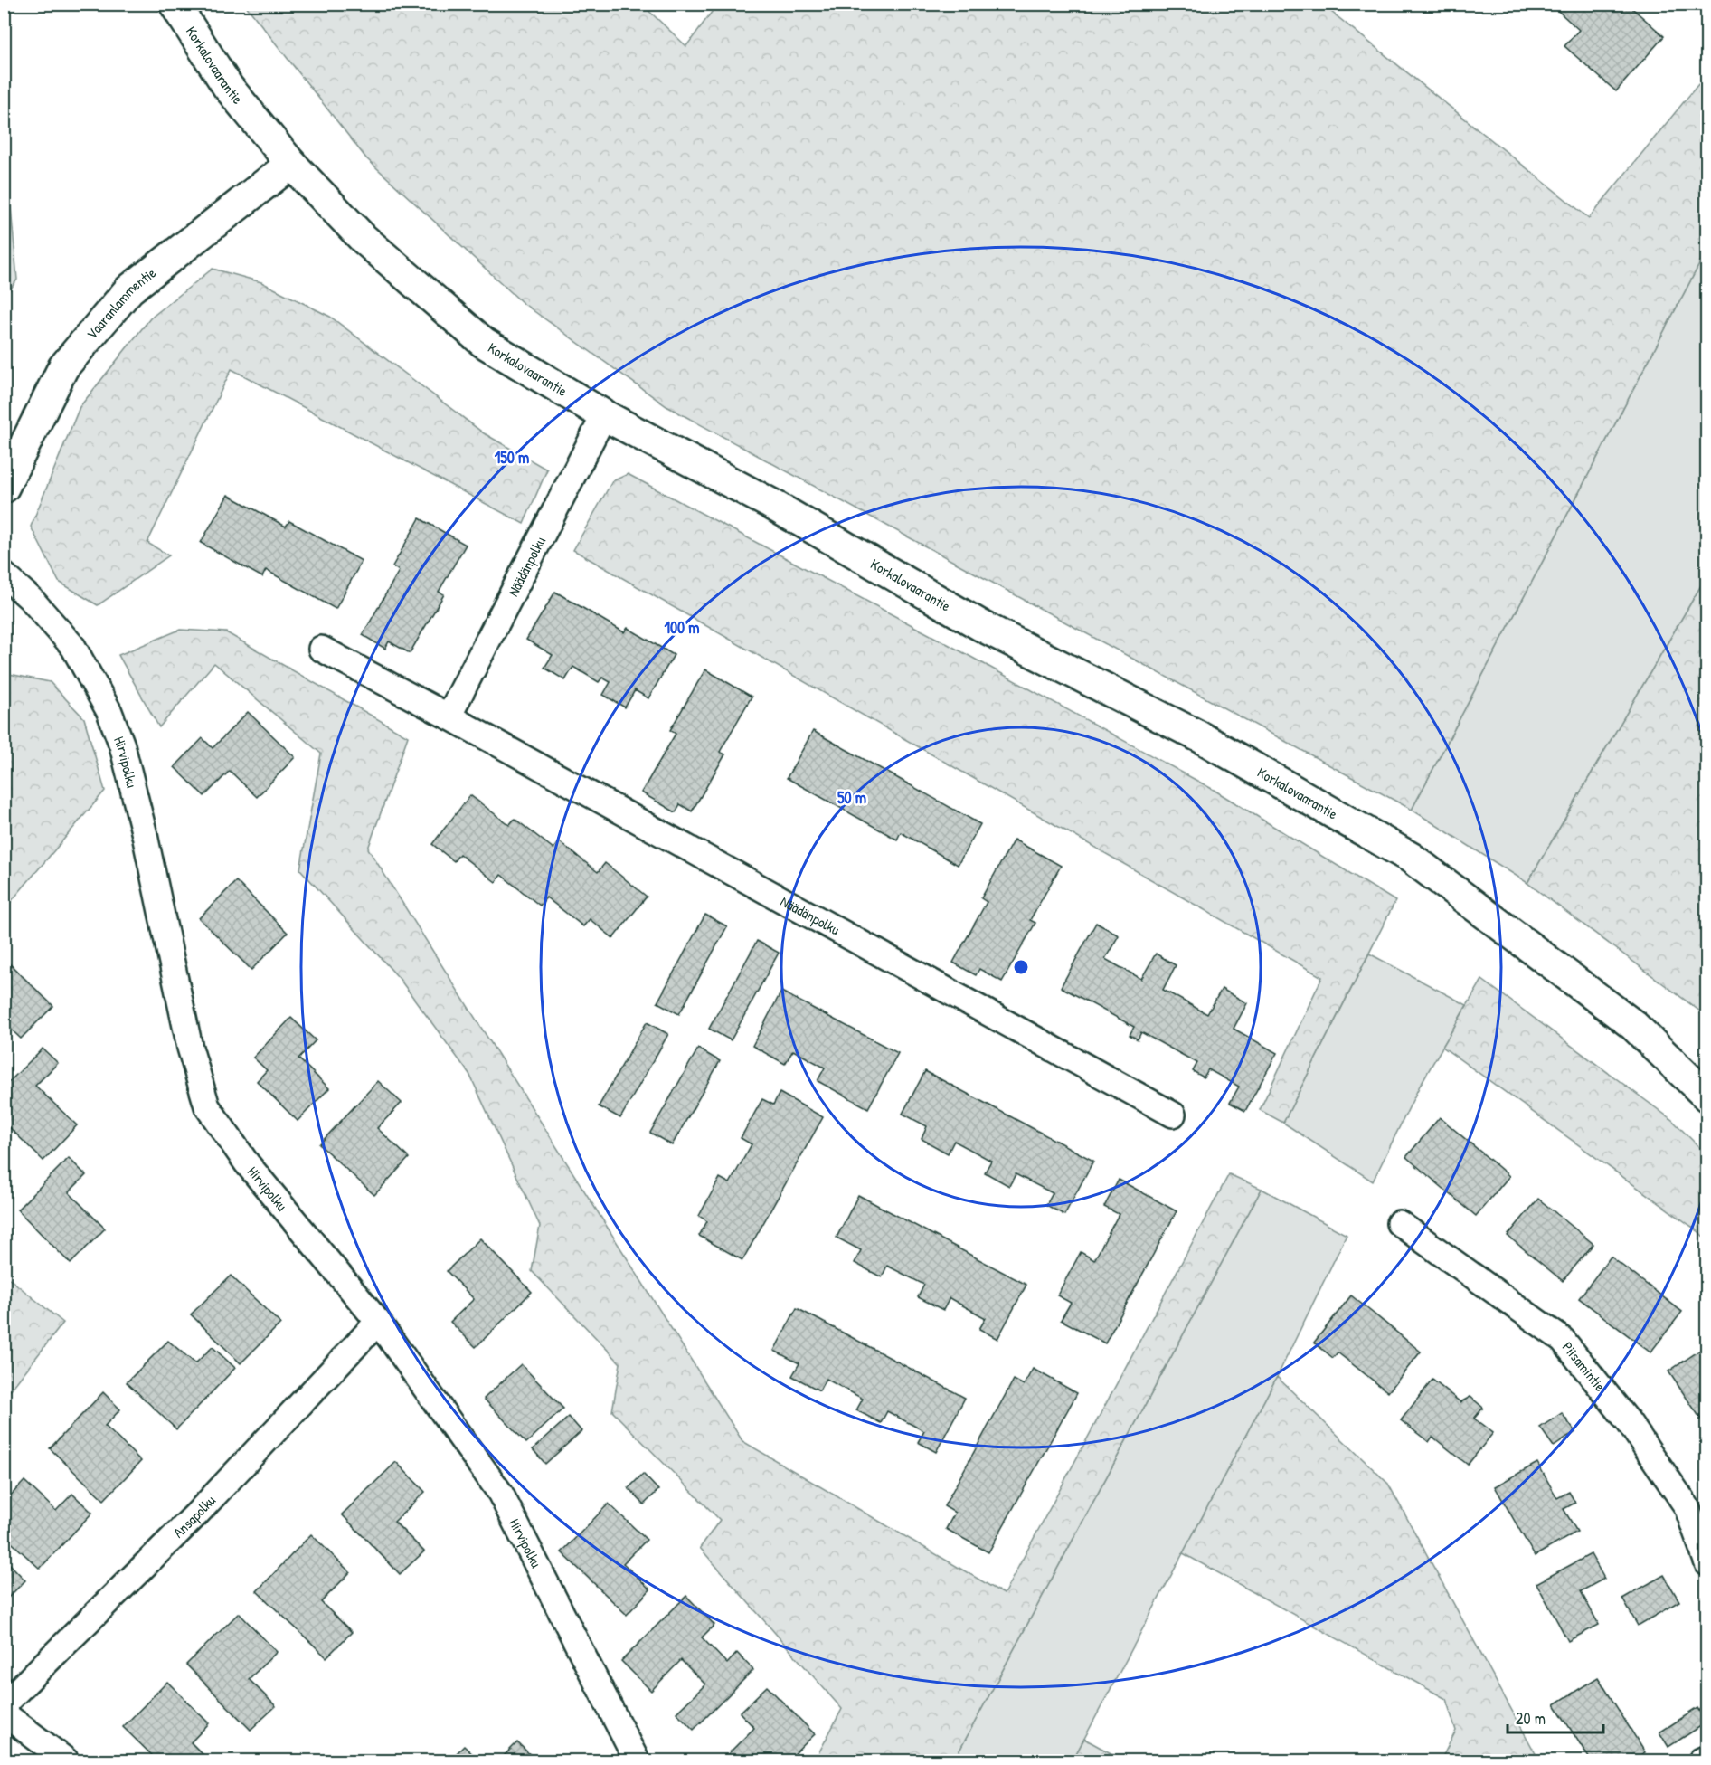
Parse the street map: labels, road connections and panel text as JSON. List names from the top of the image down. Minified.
{"streets":{"street":["Korkalovaarantie","Vaaranlammentie","Näädänpolku","Hirvipolku","Piisamintie","Ansapolku"]},"crossings":[["Korkalovaarantie","Vaaranlammentie"],["Korkalovaarantie","Näädänpolku"],["Hirvipolku","Ansapolku"]],"scale_bar":"20 m","rings":["150 m","100 m","50 m"]}
